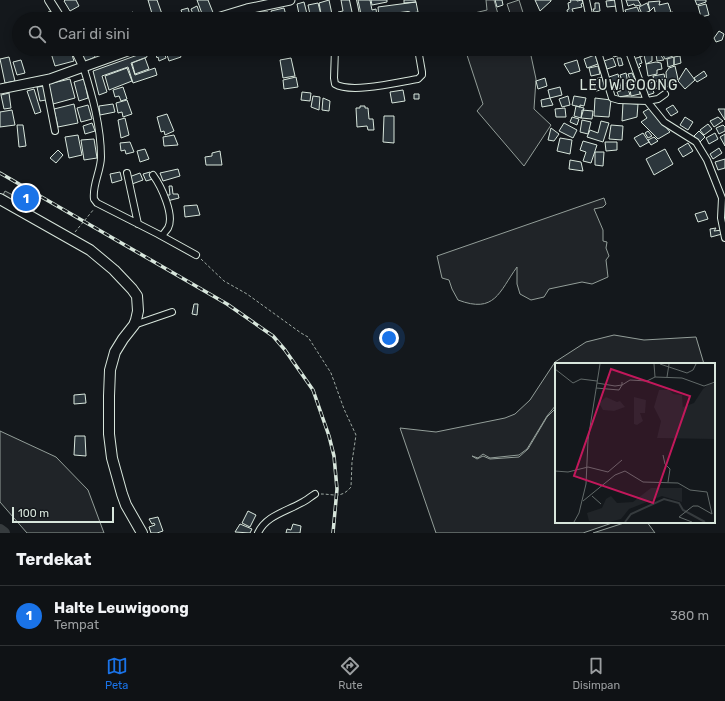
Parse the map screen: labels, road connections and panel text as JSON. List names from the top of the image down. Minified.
{"districts":["LEUWIGOONG"],"scale_bar":"100 m","page":{"search":"Cari di sini","pins":"1","scale":"100 m","heading":"Terdekat","list":[{"mark":"1","name":"Halte Leuwigoong","note":"Tempat","value":"380 m"}],"nav":["Peta","Rute","Disimpan"]}}
